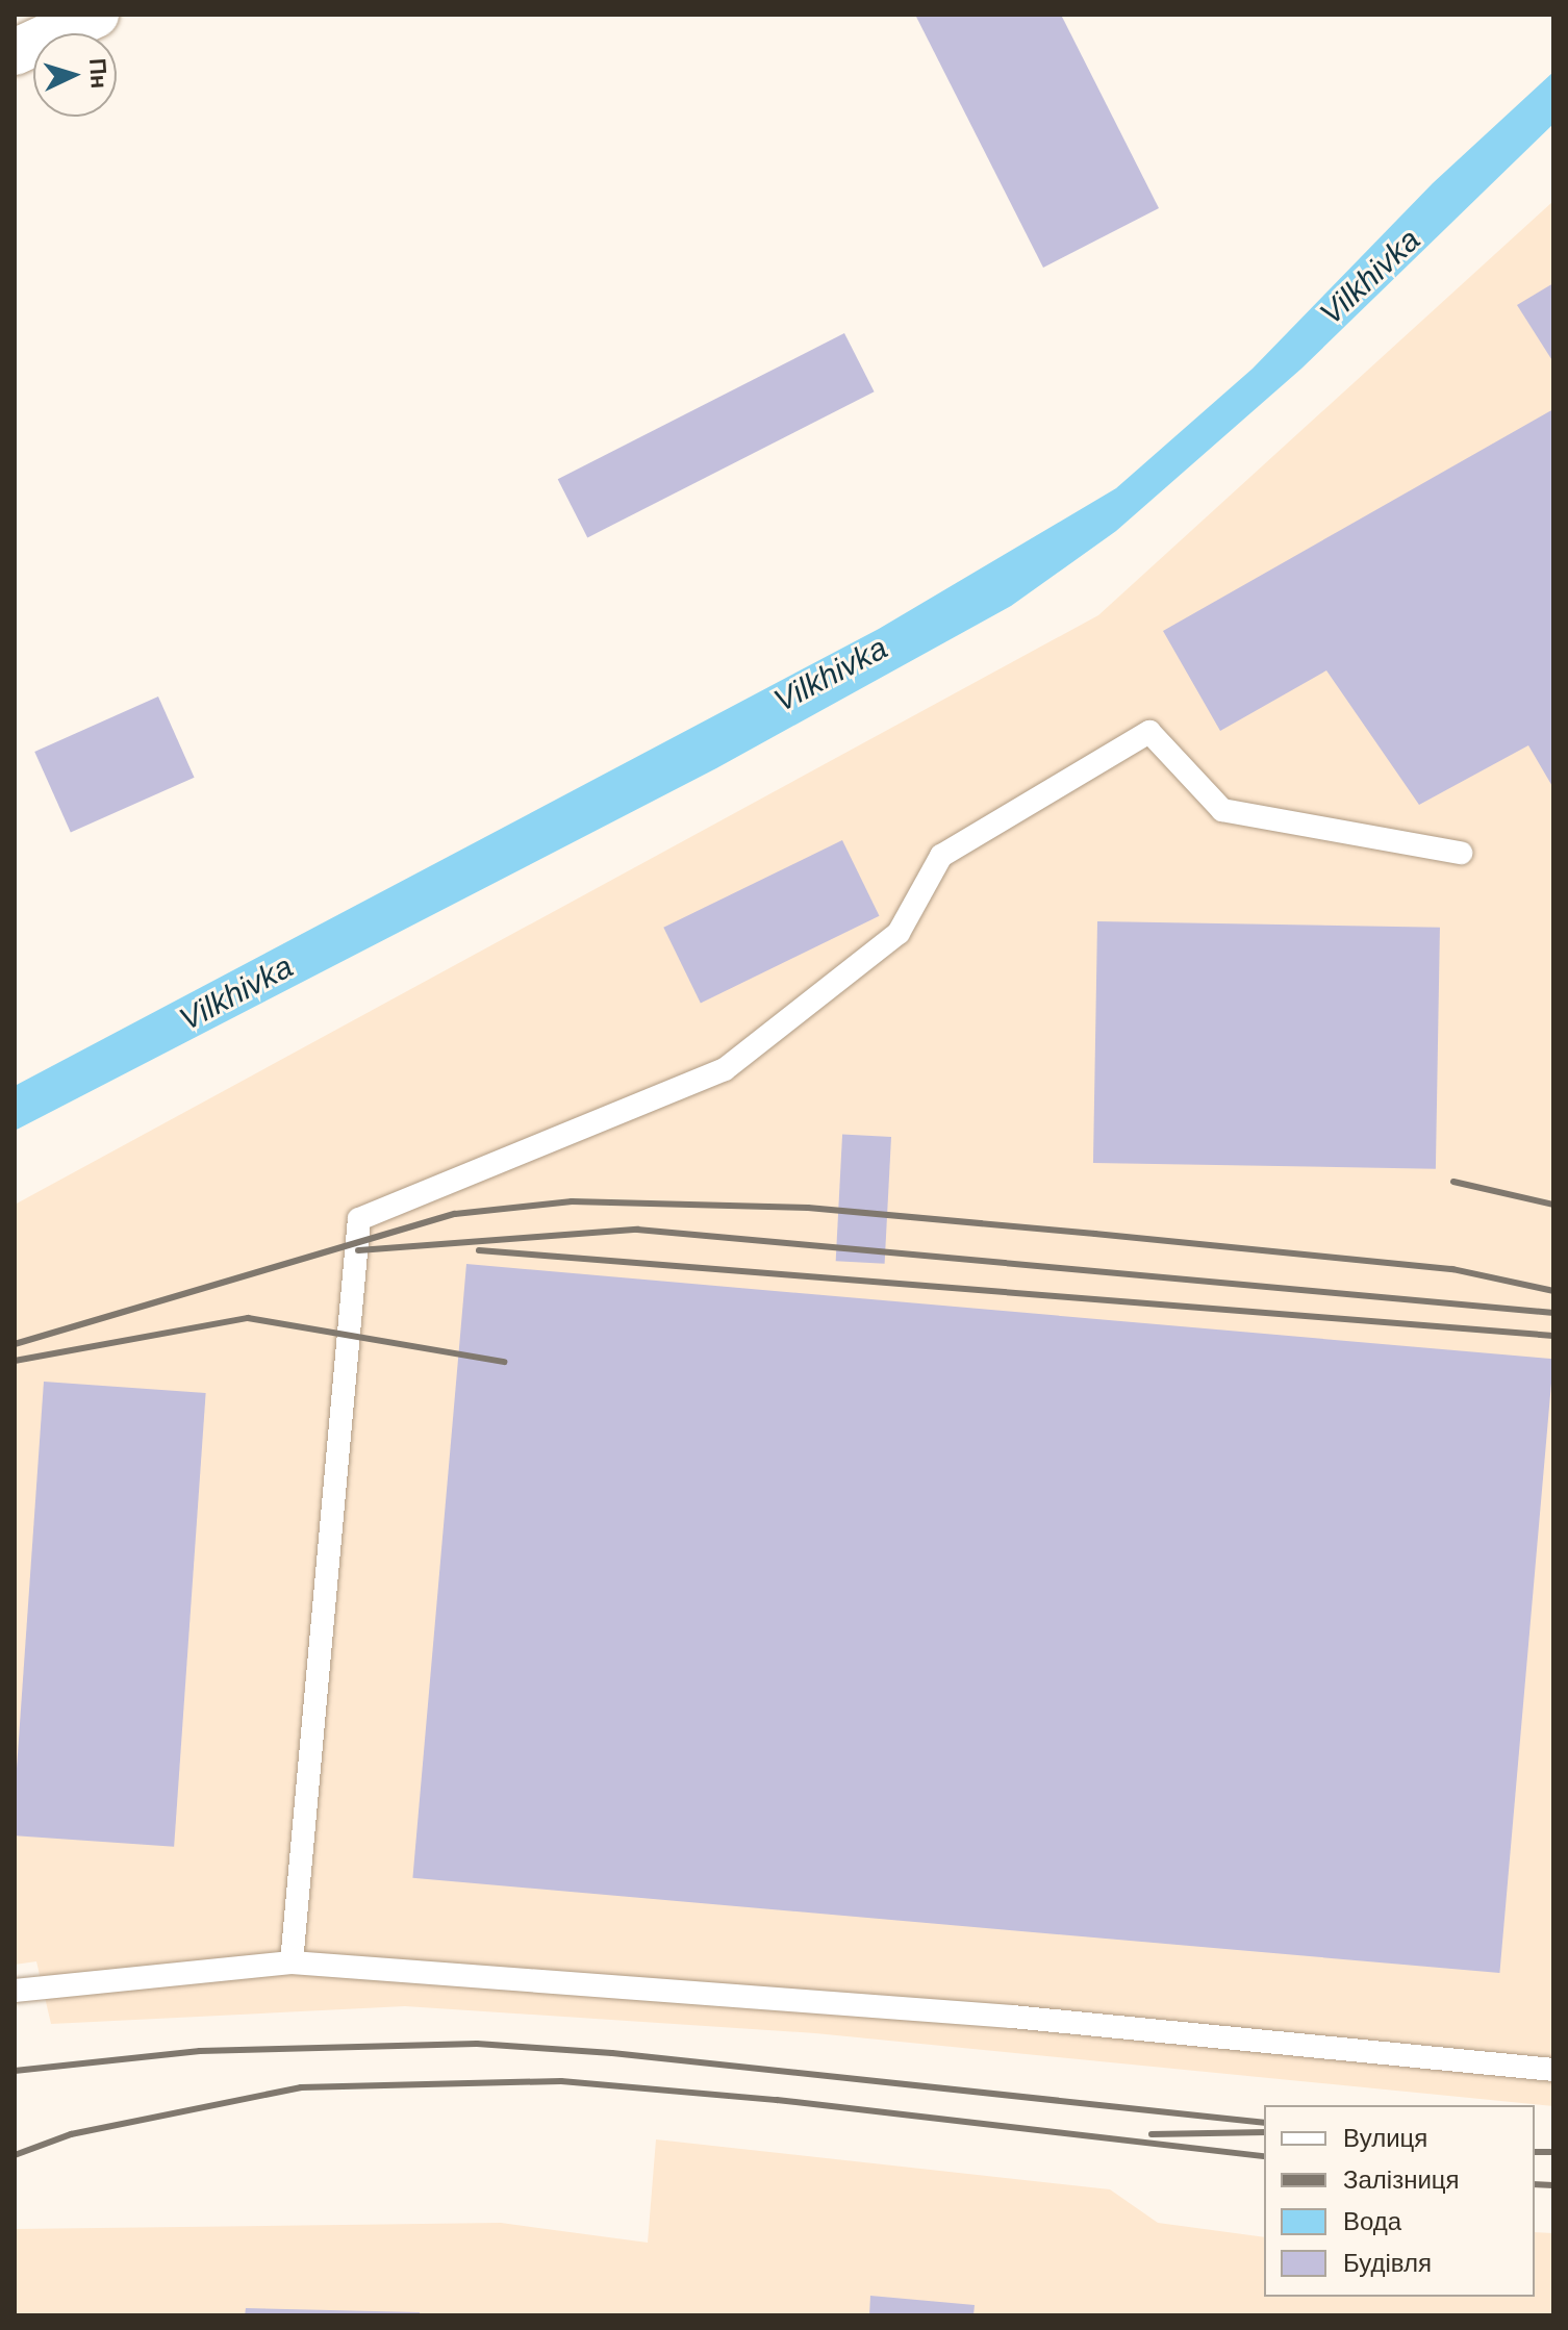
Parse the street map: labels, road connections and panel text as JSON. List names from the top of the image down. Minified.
{"water":["Vilkhivka"],"legend":["Вулиця","Залізниця","Вода","Будівля"],"north":"right"}
